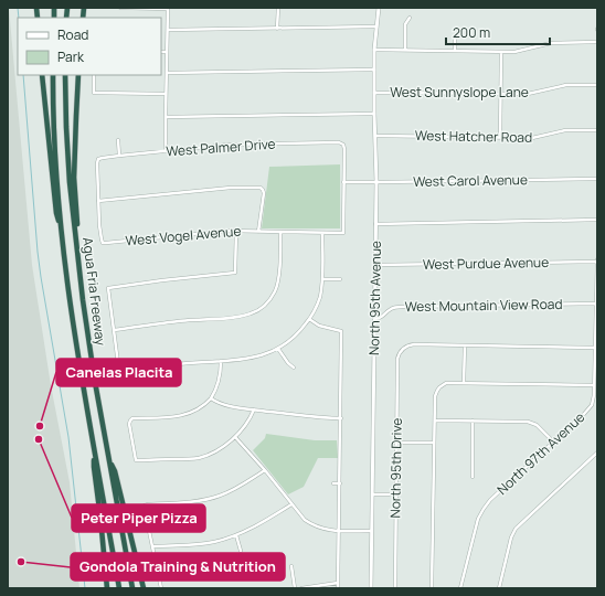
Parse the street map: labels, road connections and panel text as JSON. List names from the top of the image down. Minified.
{"streets":{"highway":["Agua Fria Freeway"],"street":["West Sunnyslope Lane","West Hatcher Road","West Palmer Drive","West Carol Avenue","West Vogel Avenue","West Purdue Avenue","North 95th Avenue","West Mountain View Road","North 97th Avenue","North 95th Drive"]},"crossings":[["West Sunnyslope Lane","North 95th Avenue"],["West Hatcher Road","North 95th Avenue"],["West Palmer Drive","West Carol Avenue"],["West Palmer Drive","West Vogel Avenue"],["West Carol Avenue","West Vogel Avenue"],["West Carol Avenue","North 95th Avenue"],["West Purdue Avenue","North 95th Avenue"],["West Purdue Avenue","North 97th Avenue"],["North 95th Avenue","West Mountain View Road"],["West Mountain View Road","North 97th Avenue"]],"places":["Canelas Placita","Peter Piper Pizza","Gondola Training & Nutrition"],"legend":["Road","Park"],"scale_bar":"200 m"}
